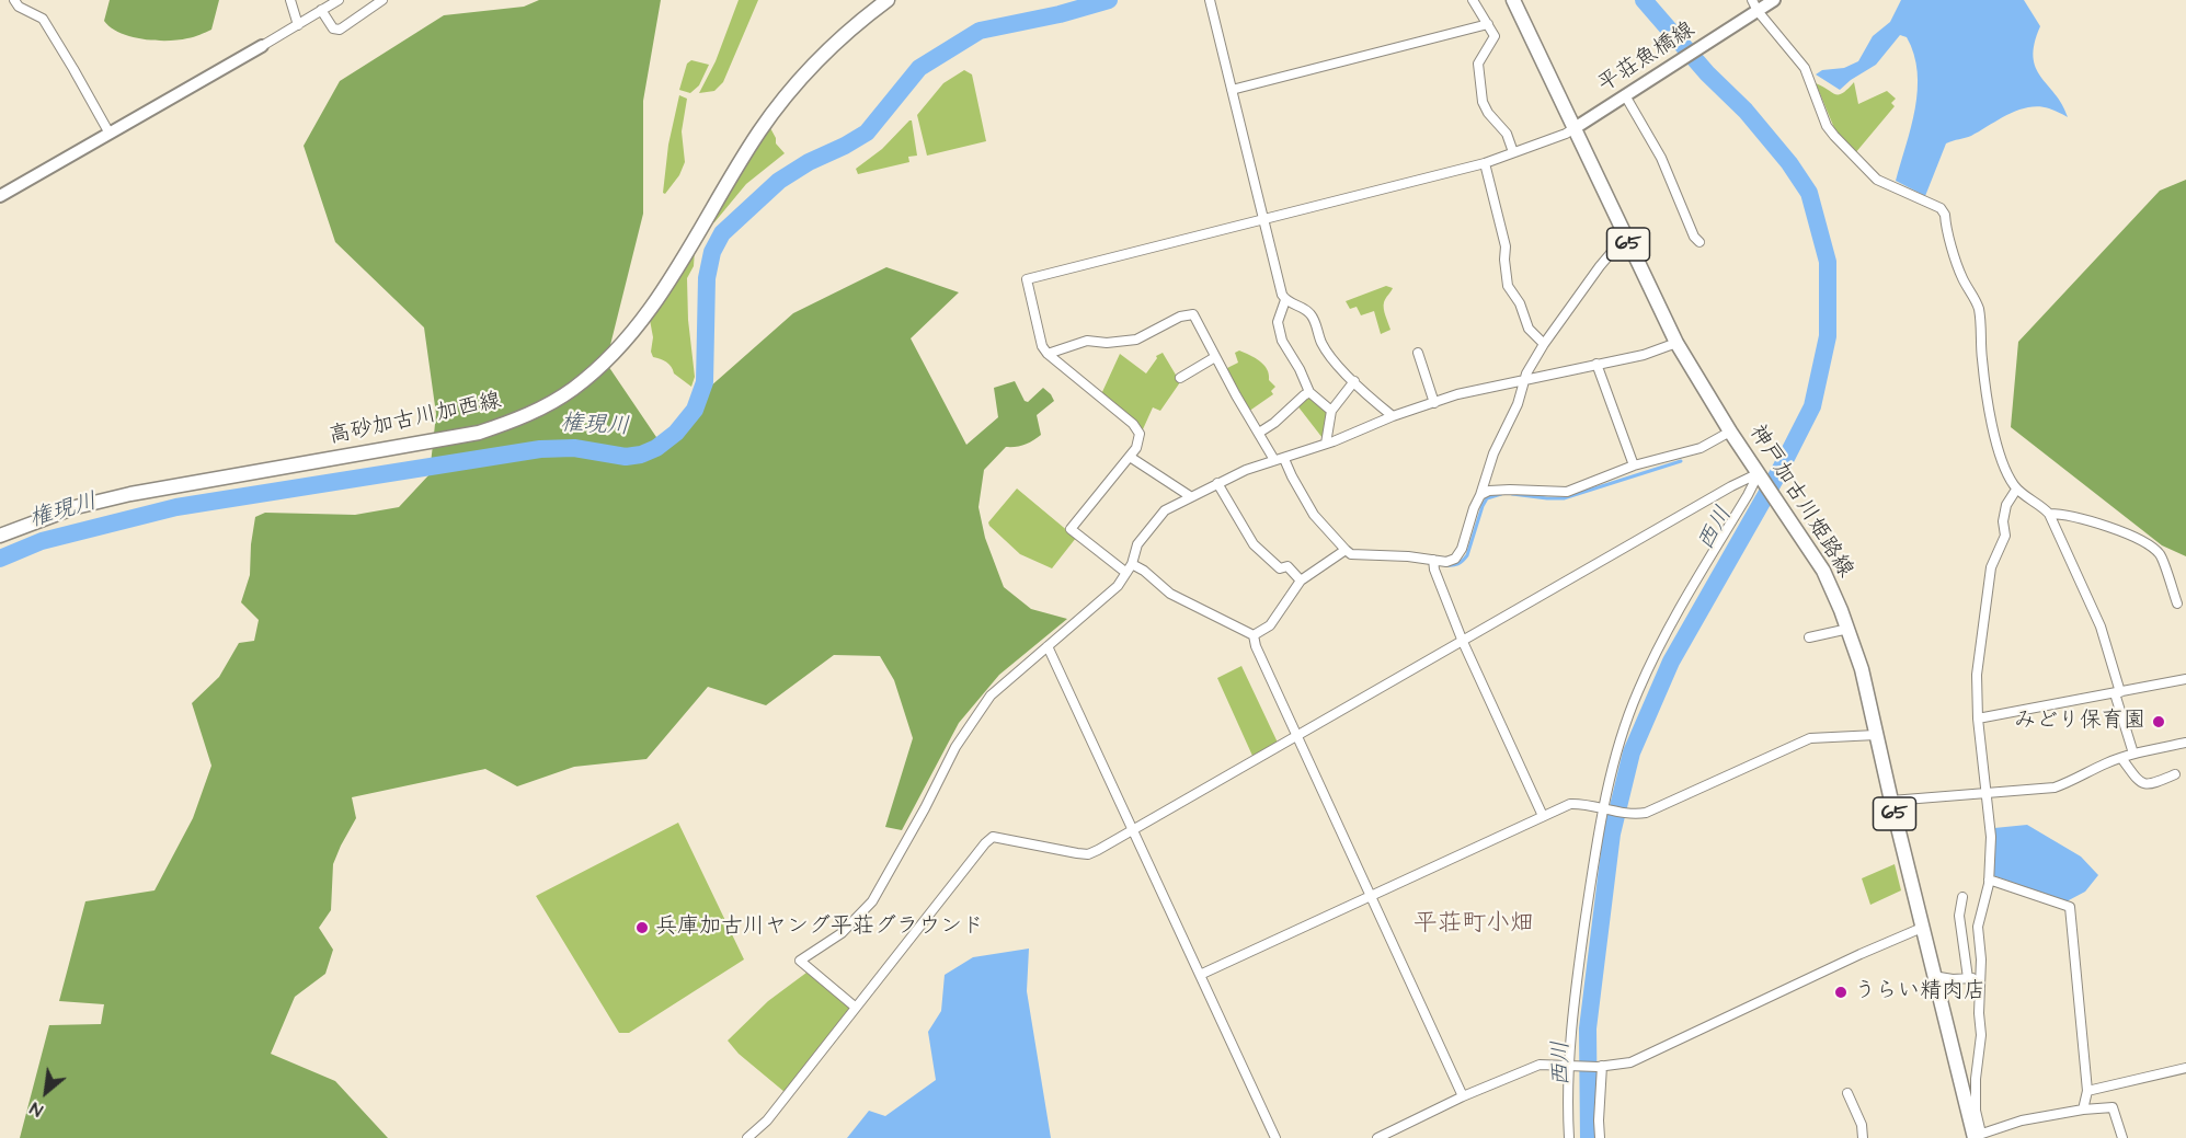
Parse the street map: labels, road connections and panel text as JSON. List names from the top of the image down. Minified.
{"streets":{"main road":["65","高砂加古川加西線","神戸加古川姫路線"],"street":["平荘魚橋線"]},"crossings":[["平荘魚橋線","神戸加古川姫路線"]],"districts":["平荘町小畑"],"water":["権現川","西川"],"places":["みどり保育園","兵庫加古川ヤング平荘グラウンド","うらい精肉店"],"north":"bottom left"}
